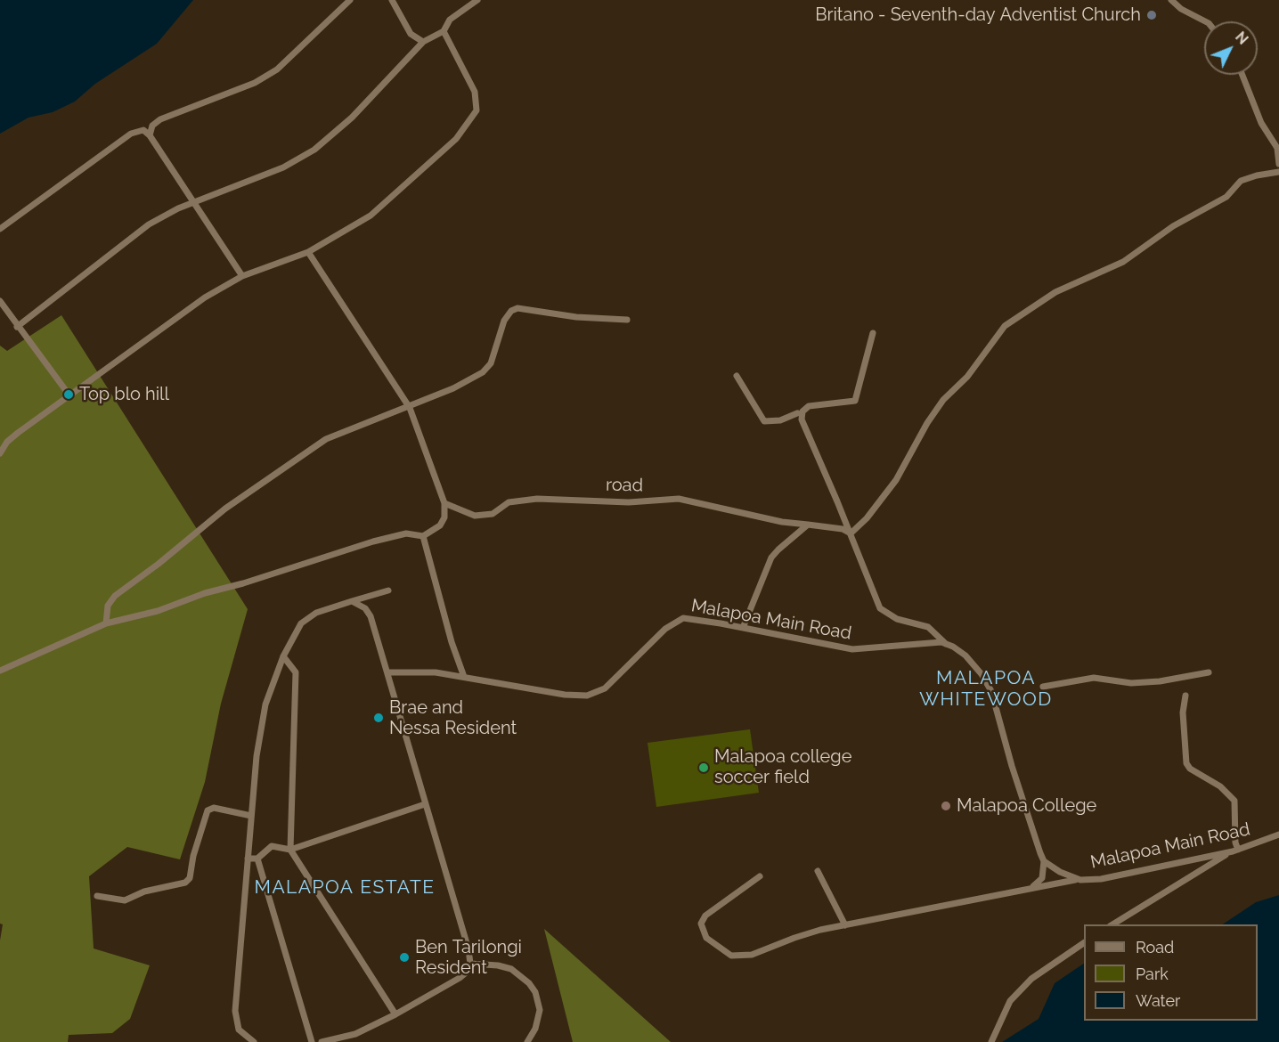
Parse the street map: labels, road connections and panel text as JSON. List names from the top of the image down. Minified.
{"streets":{"street":["road","Malapoa Main Road"]},"districts":["MALAPOA WHITEWOOD","MALAPOA ESTATE"],"places":["Britano - Seventh-day Adventist Church","Top blo hill","Brae and Nessa Resident","Malapoa college soccer field","Malapoa College","Ben Tarilongi Resident"],"legend":["Road","Park","Water"],"north":"top right"}
